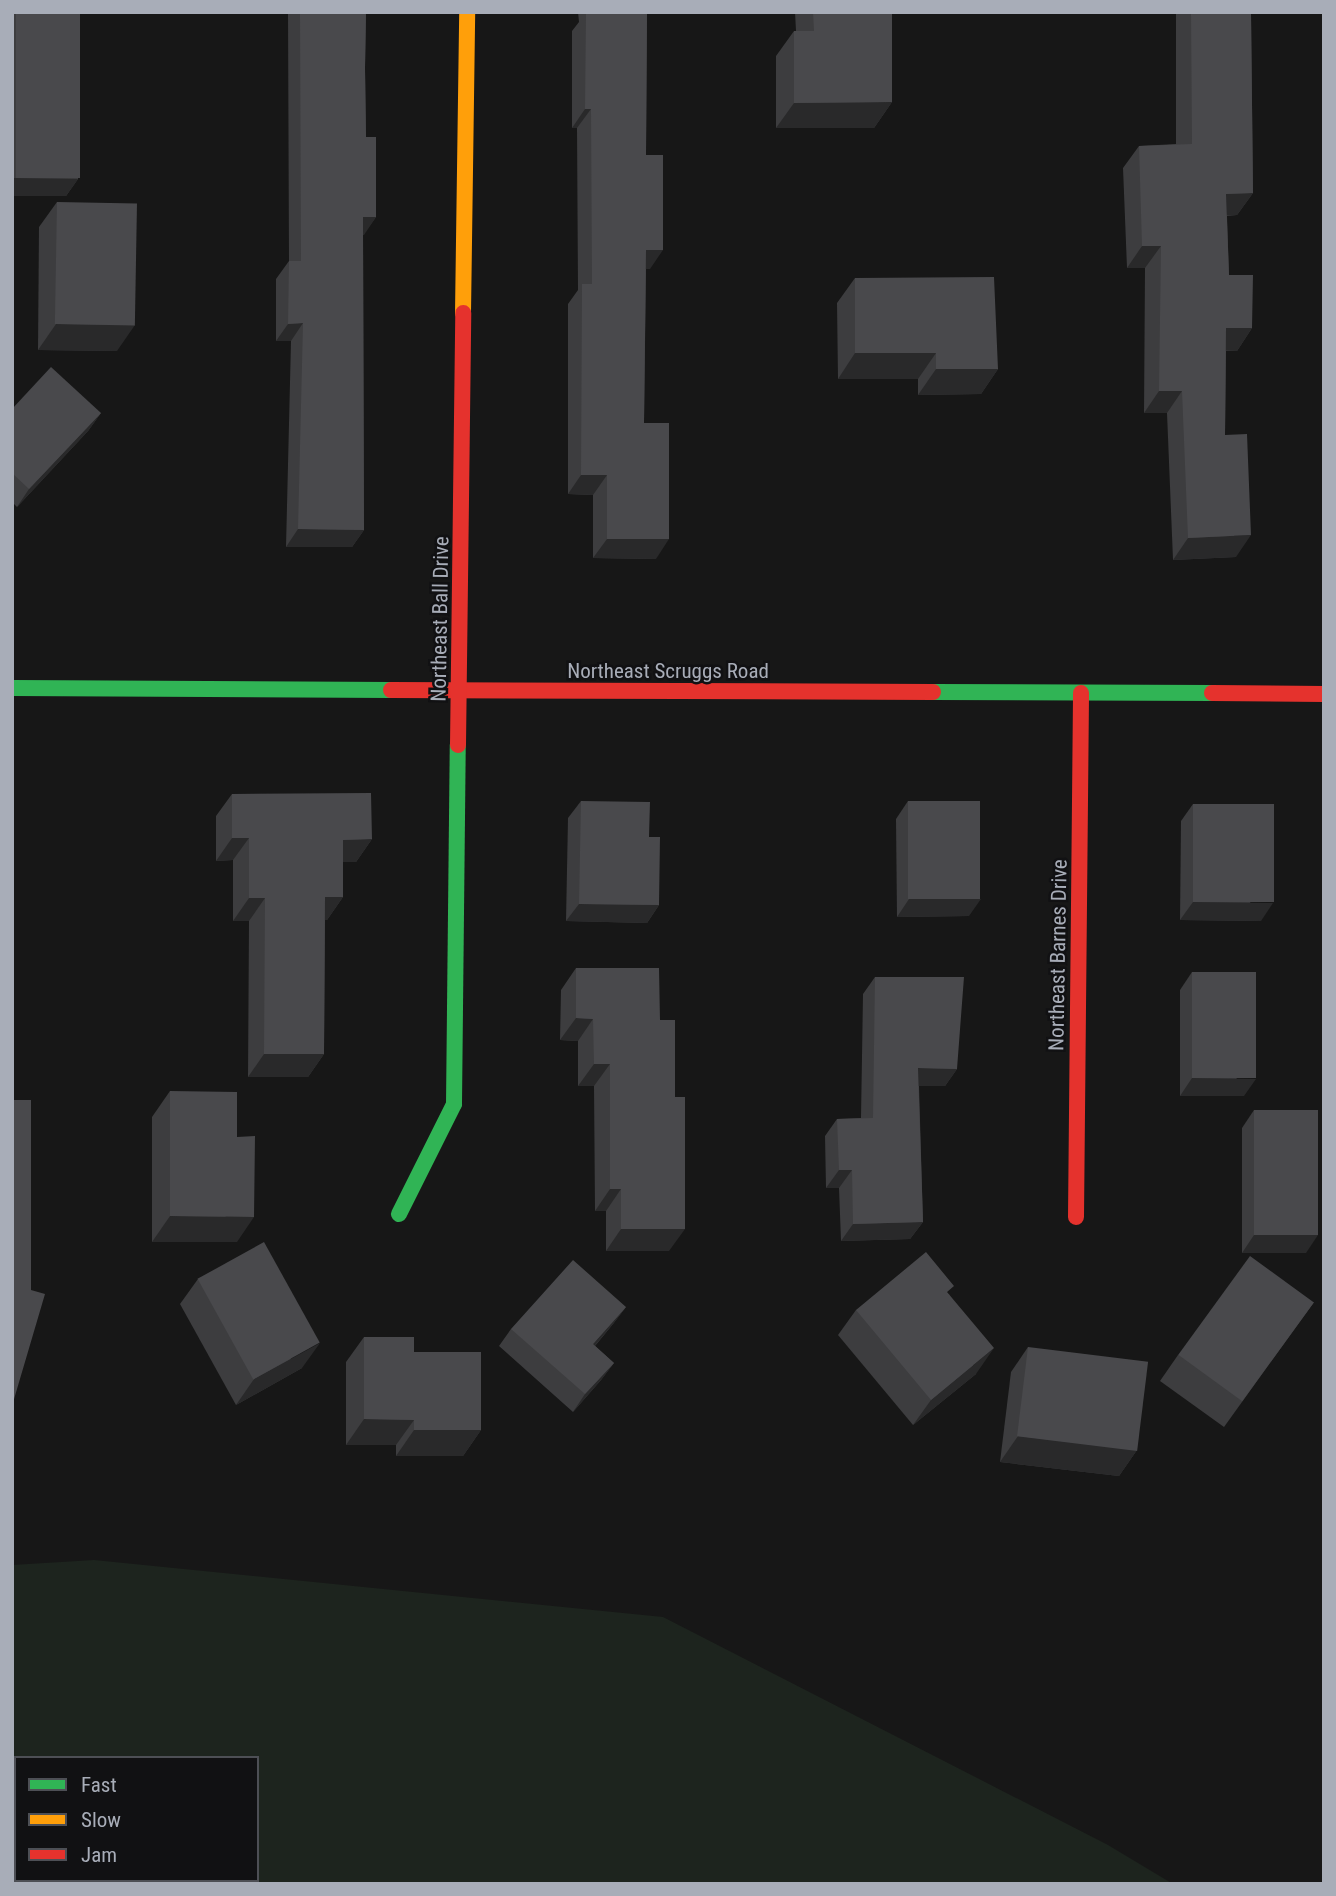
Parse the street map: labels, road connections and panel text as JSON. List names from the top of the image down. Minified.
{"streets":{"street":["Northeast Ball Drive","Northeast Scruggs Road","Northeast Barnes Drive"]},"crossings":[["Northeast Ball Drive","Northeast Scruggs Road"],["Northeast Scruggs Road","Northeast Barnes Drive"]],"legend":["Fast","Slow","Jam"]}
